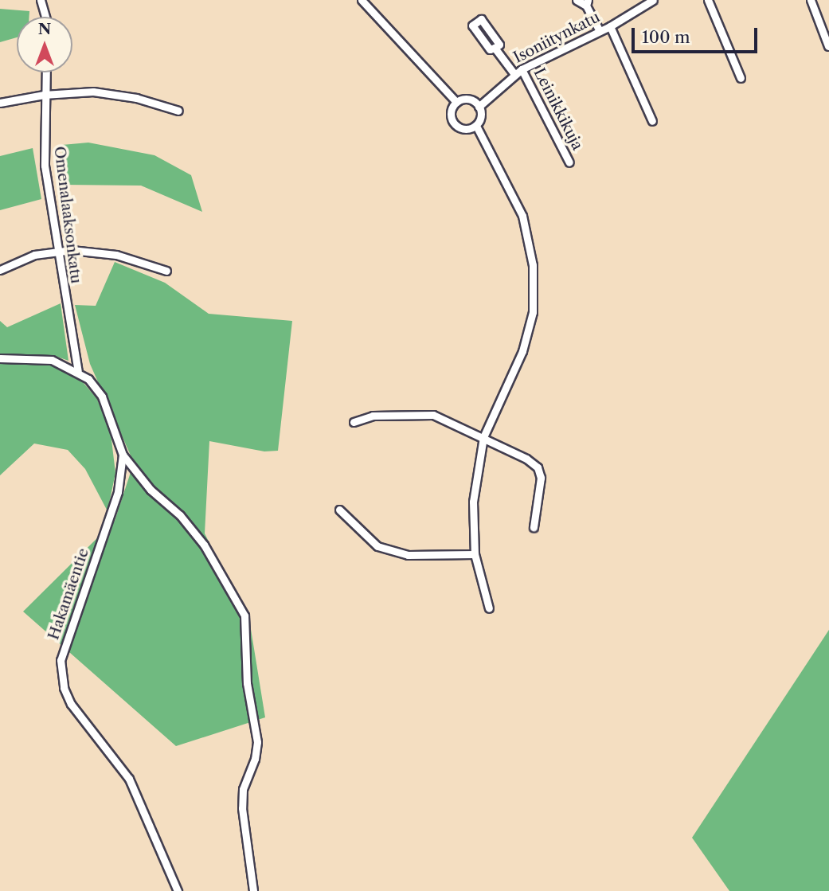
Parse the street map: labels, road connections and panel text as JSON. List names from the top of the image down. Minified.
{"streets":{"street":["Isoniitynkatu","Leinikkikuja","Omenalaaksonkatu","Hakamäentie"]},"crossings":[["Isoniitynkatu","Leinikkikuja"],["Omenalaaksonkatu","Hakamäentie"]],"scale_bar":"100 m","north":"top"}
